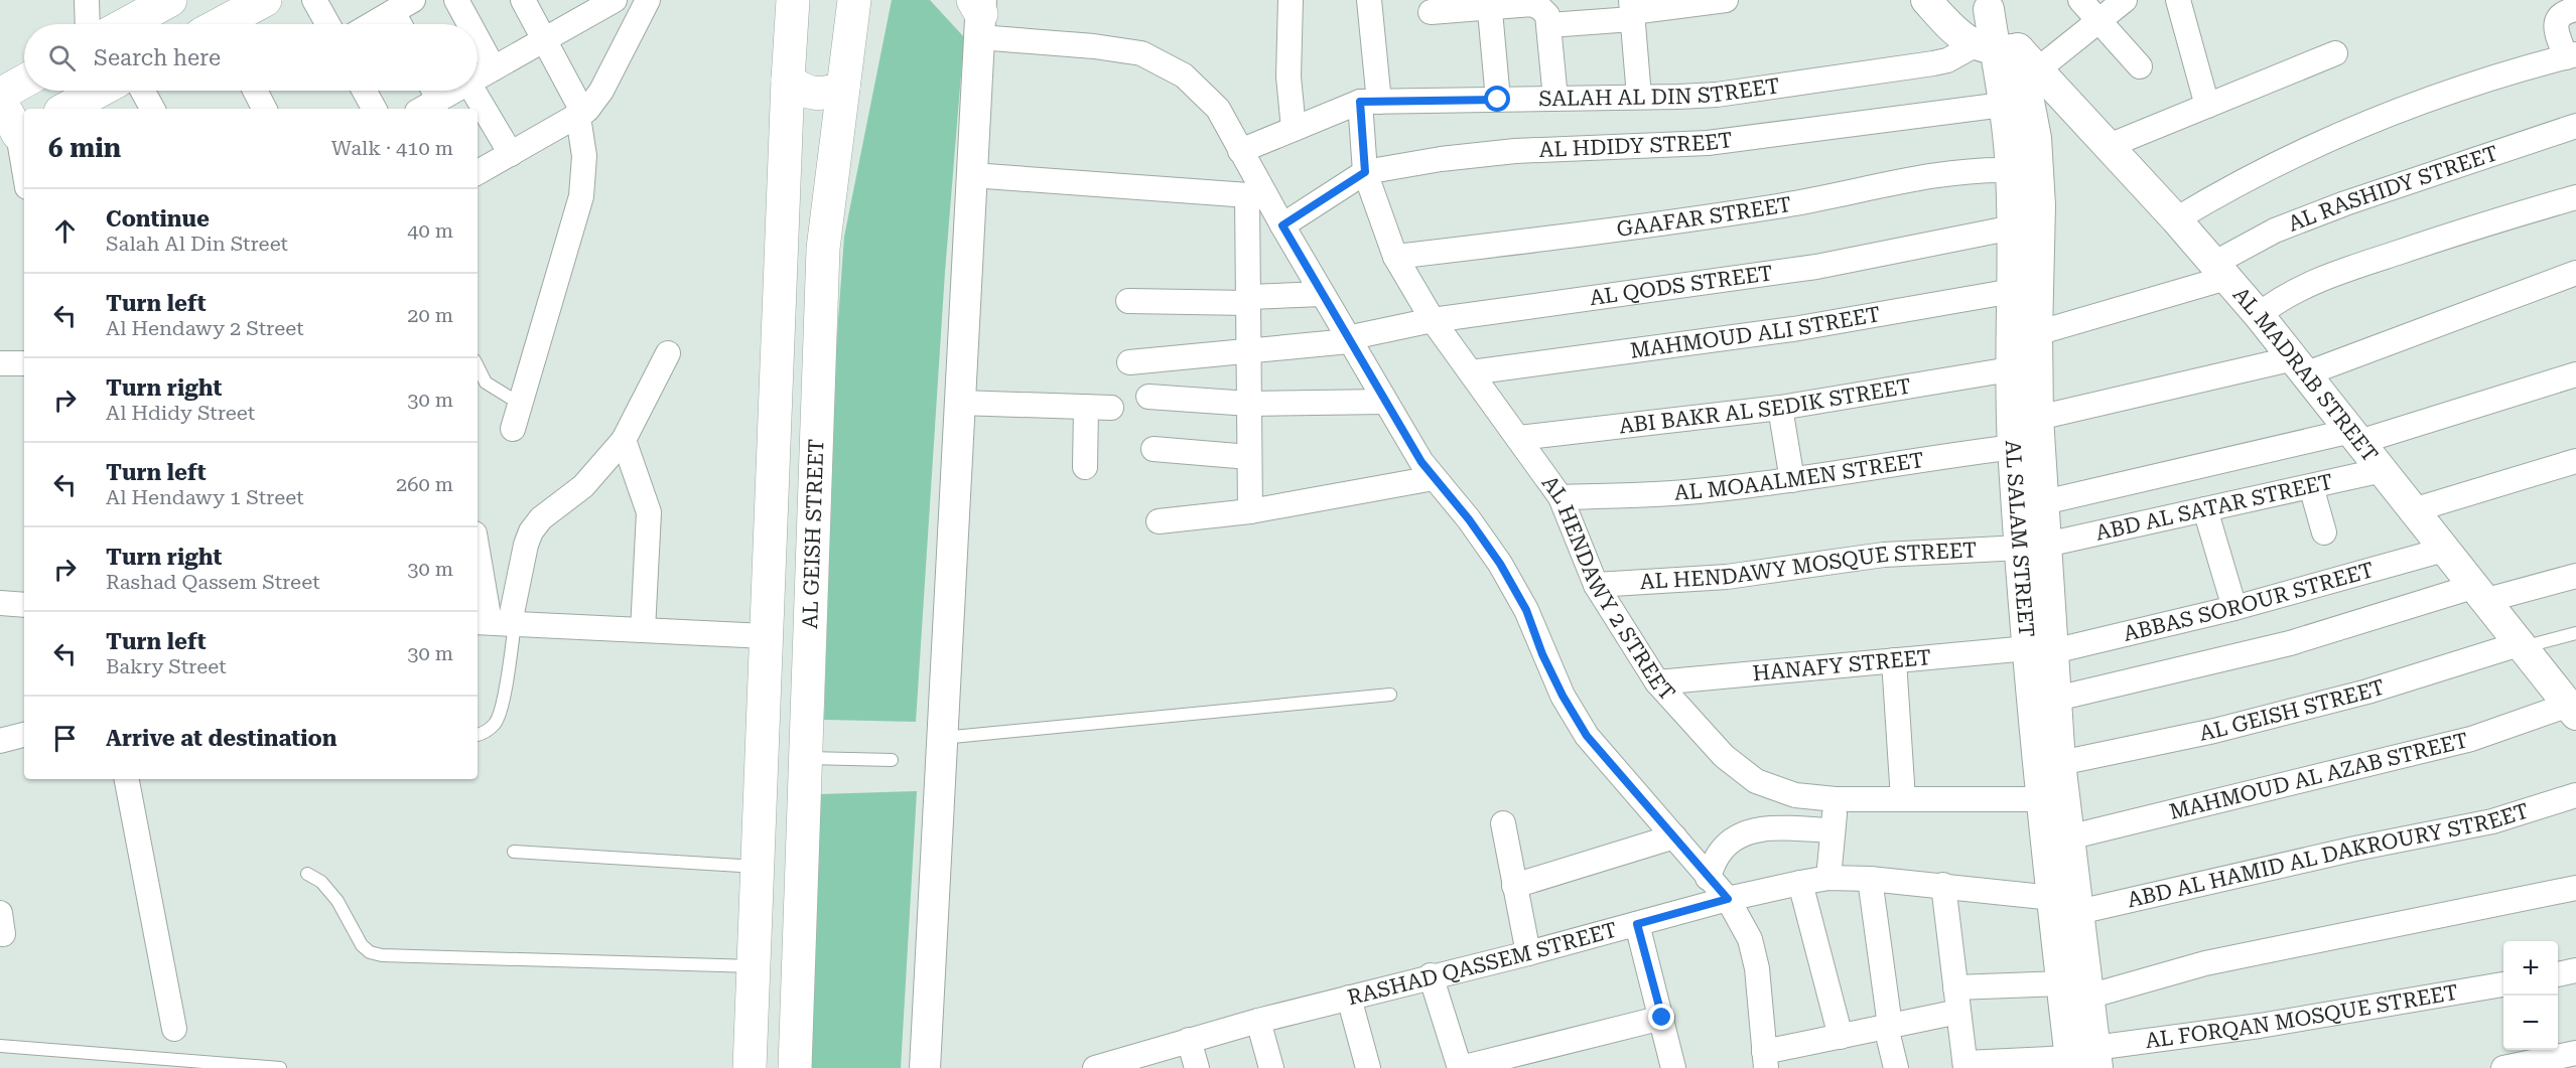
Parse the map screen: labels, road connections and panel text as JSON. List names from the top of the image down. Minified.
{"streets":{"main road":["AL GEISH STREET"],"street":["SALAH AL DIN STREET","AL HDIDY STREET","AL RASHIDY STREET","GAAFAR STREET","AL QODS STREET","MAHMOUD ALI STREET","AL MADRAB STREET","ABI BAKR AL SEDIK STREET","AL MOAALMEN STREET","ABD AL SATAR STREET","AL SALAM STREET","AL HENDAWY MOSQUE STREET","AL HENDAWY 2 STREET","ABBAS SOROUR STREET","HANAFY STREET","MAHMOUD AL AZAB STREET","ABD AL HAMID AL DAKROURY STREET","RASHAD QASSEM STREET","AL FORQAN MOSQUE STREET"]},"crossings":[["SALAH AL DIN STREET","AL MADRAB STREET"],["SALAH AL DIN STREET","AL SALAM STREET"],["SALAH AL DIN STREET","AL HENDAWY 2 STREET"],["AL HDIDY STREET","AL SALAM STREET"],["AL HDIDY STREET","AL HENDAWY 2 STREET"],["AL RASHIDY STREET","AL MADRAB STREET"],["AL RASHIDY STREET","AL SALAM STREET"],["GAAFAR STREET","AL SALAM STREET"],["GAAFAR STREET","AL HENDAWY 2 STREET"],["AL QODS STREET","AL SALAM STREET"],["AL QODS STREET","AL HENDAWY 2 STREET"],["MAHMOUD ALI STREET","AL SALAM STREET"],["MAHMOUD ALI STREET","AL HENDAWY 2 STREET"],["AL MADRAB STREET","AL MOAALMEN STREET"],["AL MADRAB STREET","ABD AL SATAR STREET"],["AL MADRAB STREET","AL GEISH STREET"],["AL MADRAB STREET","AL SALAM STREET"],["AL MADRAB STREET","ABBAS SOROUR STREET"],["AL MADRAB STREET","MAHMOUD AL AZAB STREET"],["ABI BAKR AL SEDIK STREET","AL SALAM STREET"],["ABI BAKR AL SEDIK STREET","AL HENDAWY 2 STREET"],["AL MOAALMEN STREET","AL SALAM STREET"],["AL MOAALMEN STREET","AL HENDAWY 2 STREET"],["ABD AL SATAR STREET","AL SALAM STREET"],["ABD AL SATAR STREET","AL HENDAWY MOSQUE STREET"],["AL GEISH STREET","AL SALAM STREET"],["AL SALAM STREET","AL HENDAWY MOSQUE STREET"],["AL SALAM STREET","AL HENDAWY 2 STREET"],["AL SALAM STREET","ABBAS SOROUR STREET"],["AL SALAM STREET","HANAFY STREET"],["AL SALAM STREET","MAHMOUD AL AZAB STREET"],["AL SALAM STREET","ABD AL HAMID AL DAKROURY STREET"],["AL SALAM STREET","RASHAD QASSEM STREET"],["AL SALAM STREET","AL FORQAN MOSQUE STREET"],["AL HENDAWY MOSQUE STREET","AL HENDAWY 2 STREET"],["AL HENDAWY 2 STREET","HANAFY STREET"],["ABBAS SOROUR STREET","HANAFY STREET"],["ABD AL HAMID AL DAKROURY STREET","RASHAD QASSEM STREET"]],"page":{"search":"Search here","heading":["6 min","Walk · 410 m"],"list":[["Continue","Salah Al Din Street","40 m"],["Turn left","Al Hendawy 2 Street","20 m"],["Turn right","Al Hdidy Street","30 m"],["Turn left","Al Hendawy 1 Street","260 m"],["Turn right","Rashad Qassem Street","30 m"],["Turn left","Bakry Street","30 m"],"Arrive at destination"],"map_buttons":["+","−"]}}
